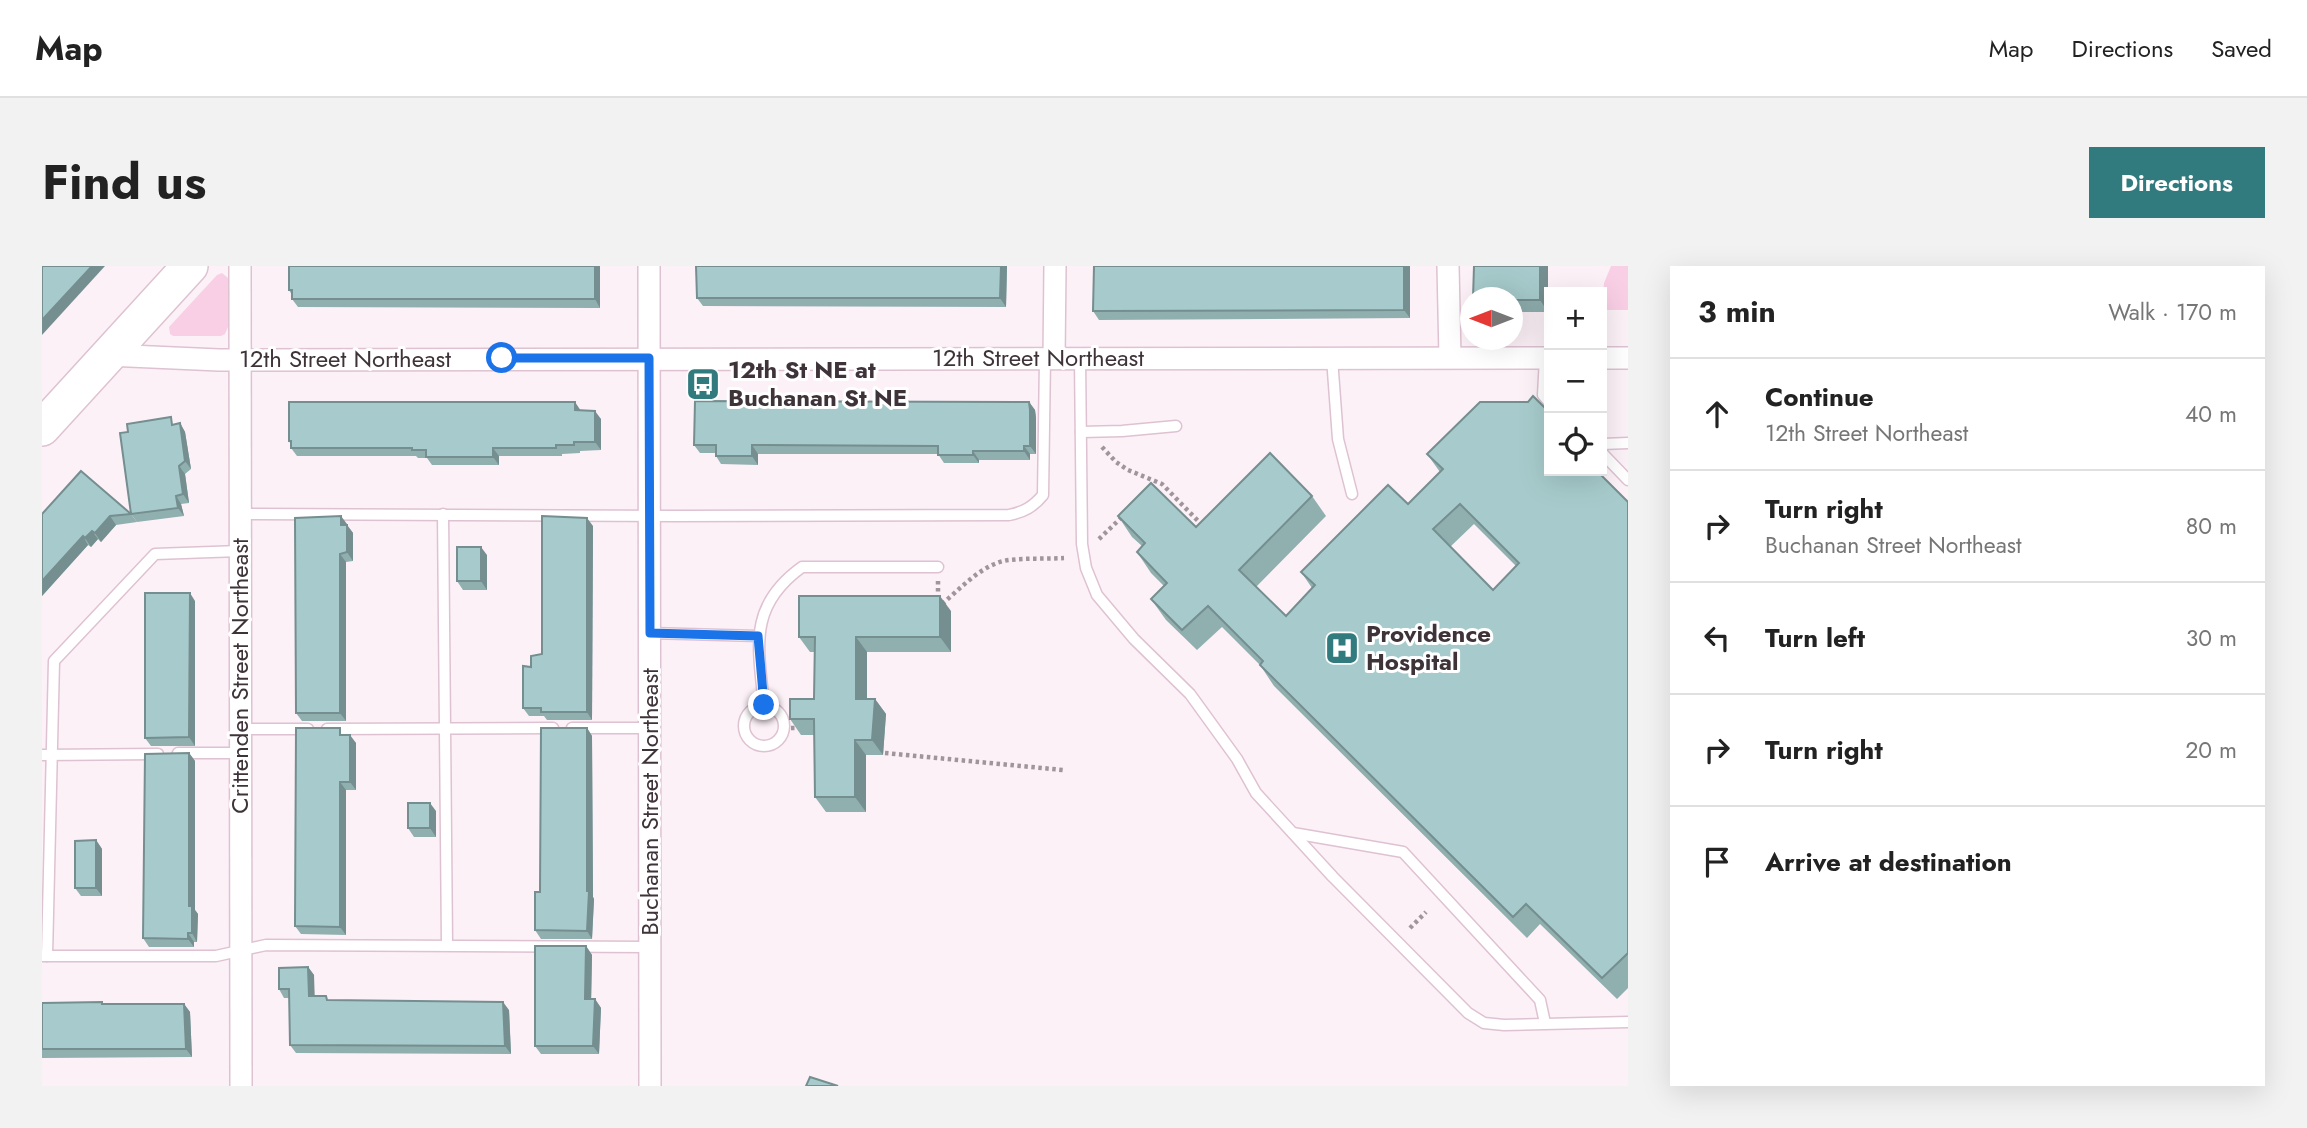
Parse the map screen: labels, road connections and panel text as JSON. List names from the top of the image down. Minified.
{"streets":{"street":["12th Street Northeast","Crittenden Street Northeast","Buchanan Street Northeast"]},"crossings":[["12th Street Northeast","Crittenden Street Northeast"],["12th Street Northeast","Buchanan Street Northeast"]],"places":{"bus stop":["12th St NE at Buchanan St NE"],"hospital":["Providence Hospital"]},"north":"left","page":{"header":"Map","nav":["Map","Directions","Saved"],"title":"Find us","buttons":"Directions","heading":["3 min","Walk · 170 m"],"map_buttons":["+","−"],"list":[["Continue","12th Street Northeast","40 m"],["Turn right","Buchanan Street Northeast","80 m"],["Turn left","30 m"],["Turn right","20 m"],"Arrive at destination"]}}
